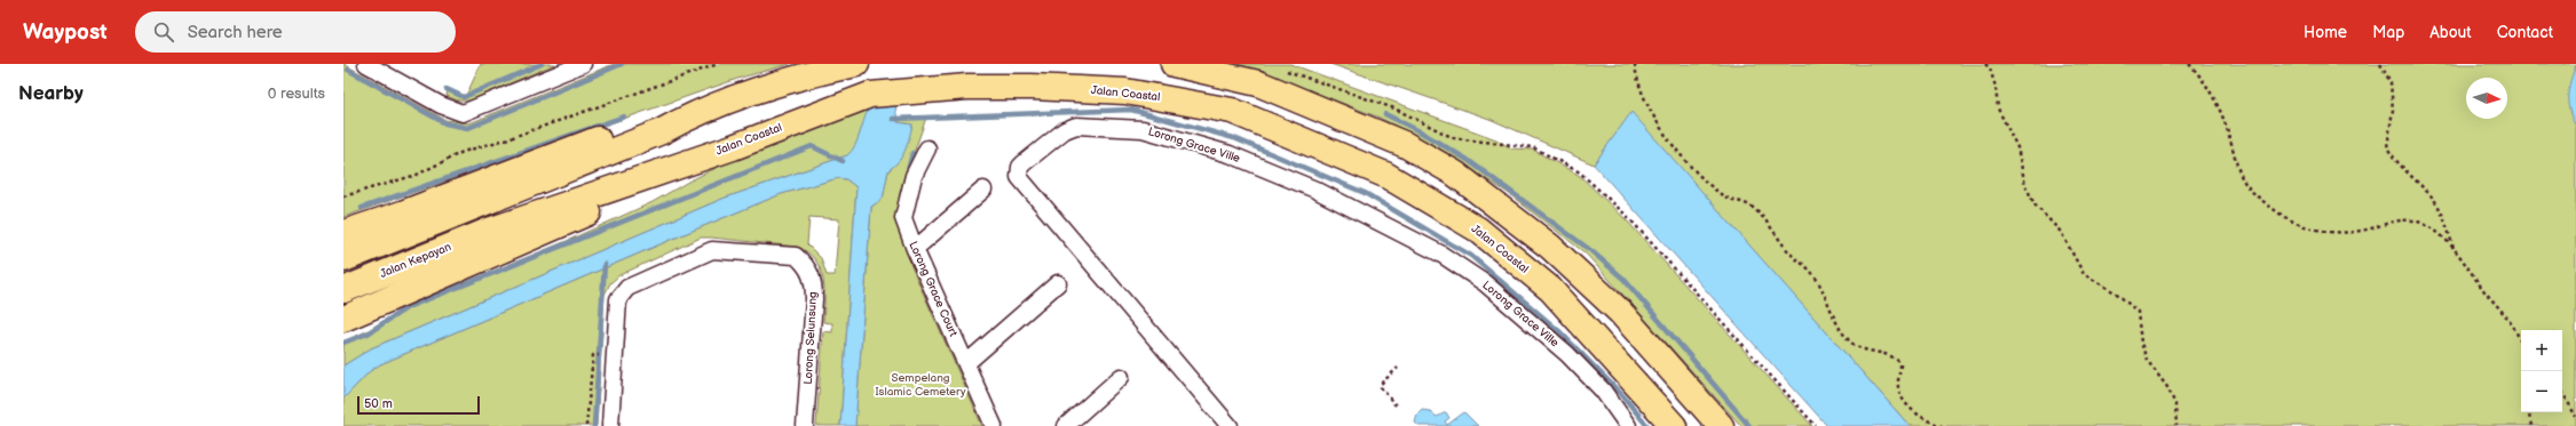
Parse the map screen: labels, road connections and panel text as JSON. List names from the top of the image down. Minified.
{"streets":{"highway":["Jalan Coastal","Jalan Kepayan"],"street":["Lorong Grace Ville","Lorong Grace Court","Lorong Selunsung"]},"crossings":[["Jalan Coastal","Jalan Kepayan"]],"parks":["Sempelang Islamic Cemetery"],"scale_bar":"50 m","north":"right","page":{"header":"Waypost","search":"Search here","nav":["Home","Map","About","Contact"],"heading":["Nearby","0 results"],"map_buttons":["+","−"],"scale":"50 m"}}
